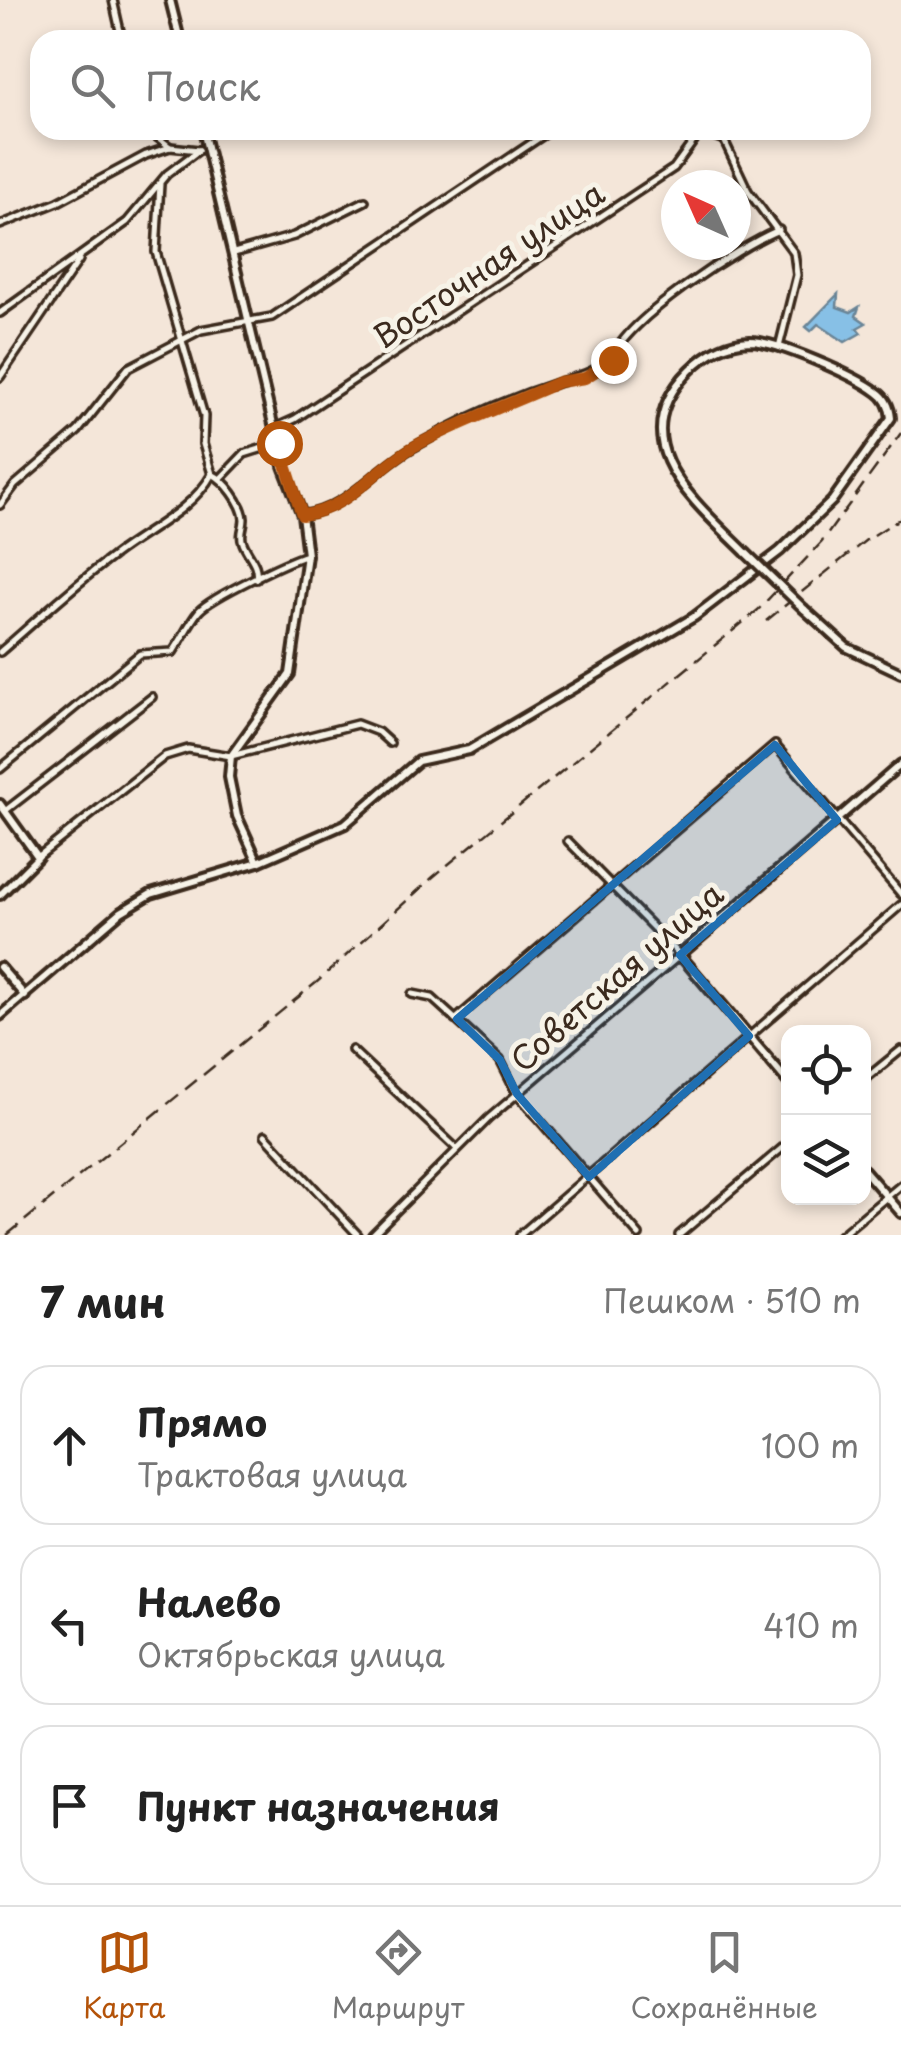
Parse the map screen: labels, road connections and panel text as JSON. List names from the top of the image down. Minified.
{"streets":{"street":["Восточная улица","Советская улица"]},"north":"top left","page":{"search":"Поиск","heading":["7 мин","Пешком · 510 m"],"list":[["Прямо","Трактовая улица","100 m"],["Налево","Октябрьская улица","410 m"],"Пункт назначения"],"nav":["Карта","Маршрут","Сохранённые"]}}
